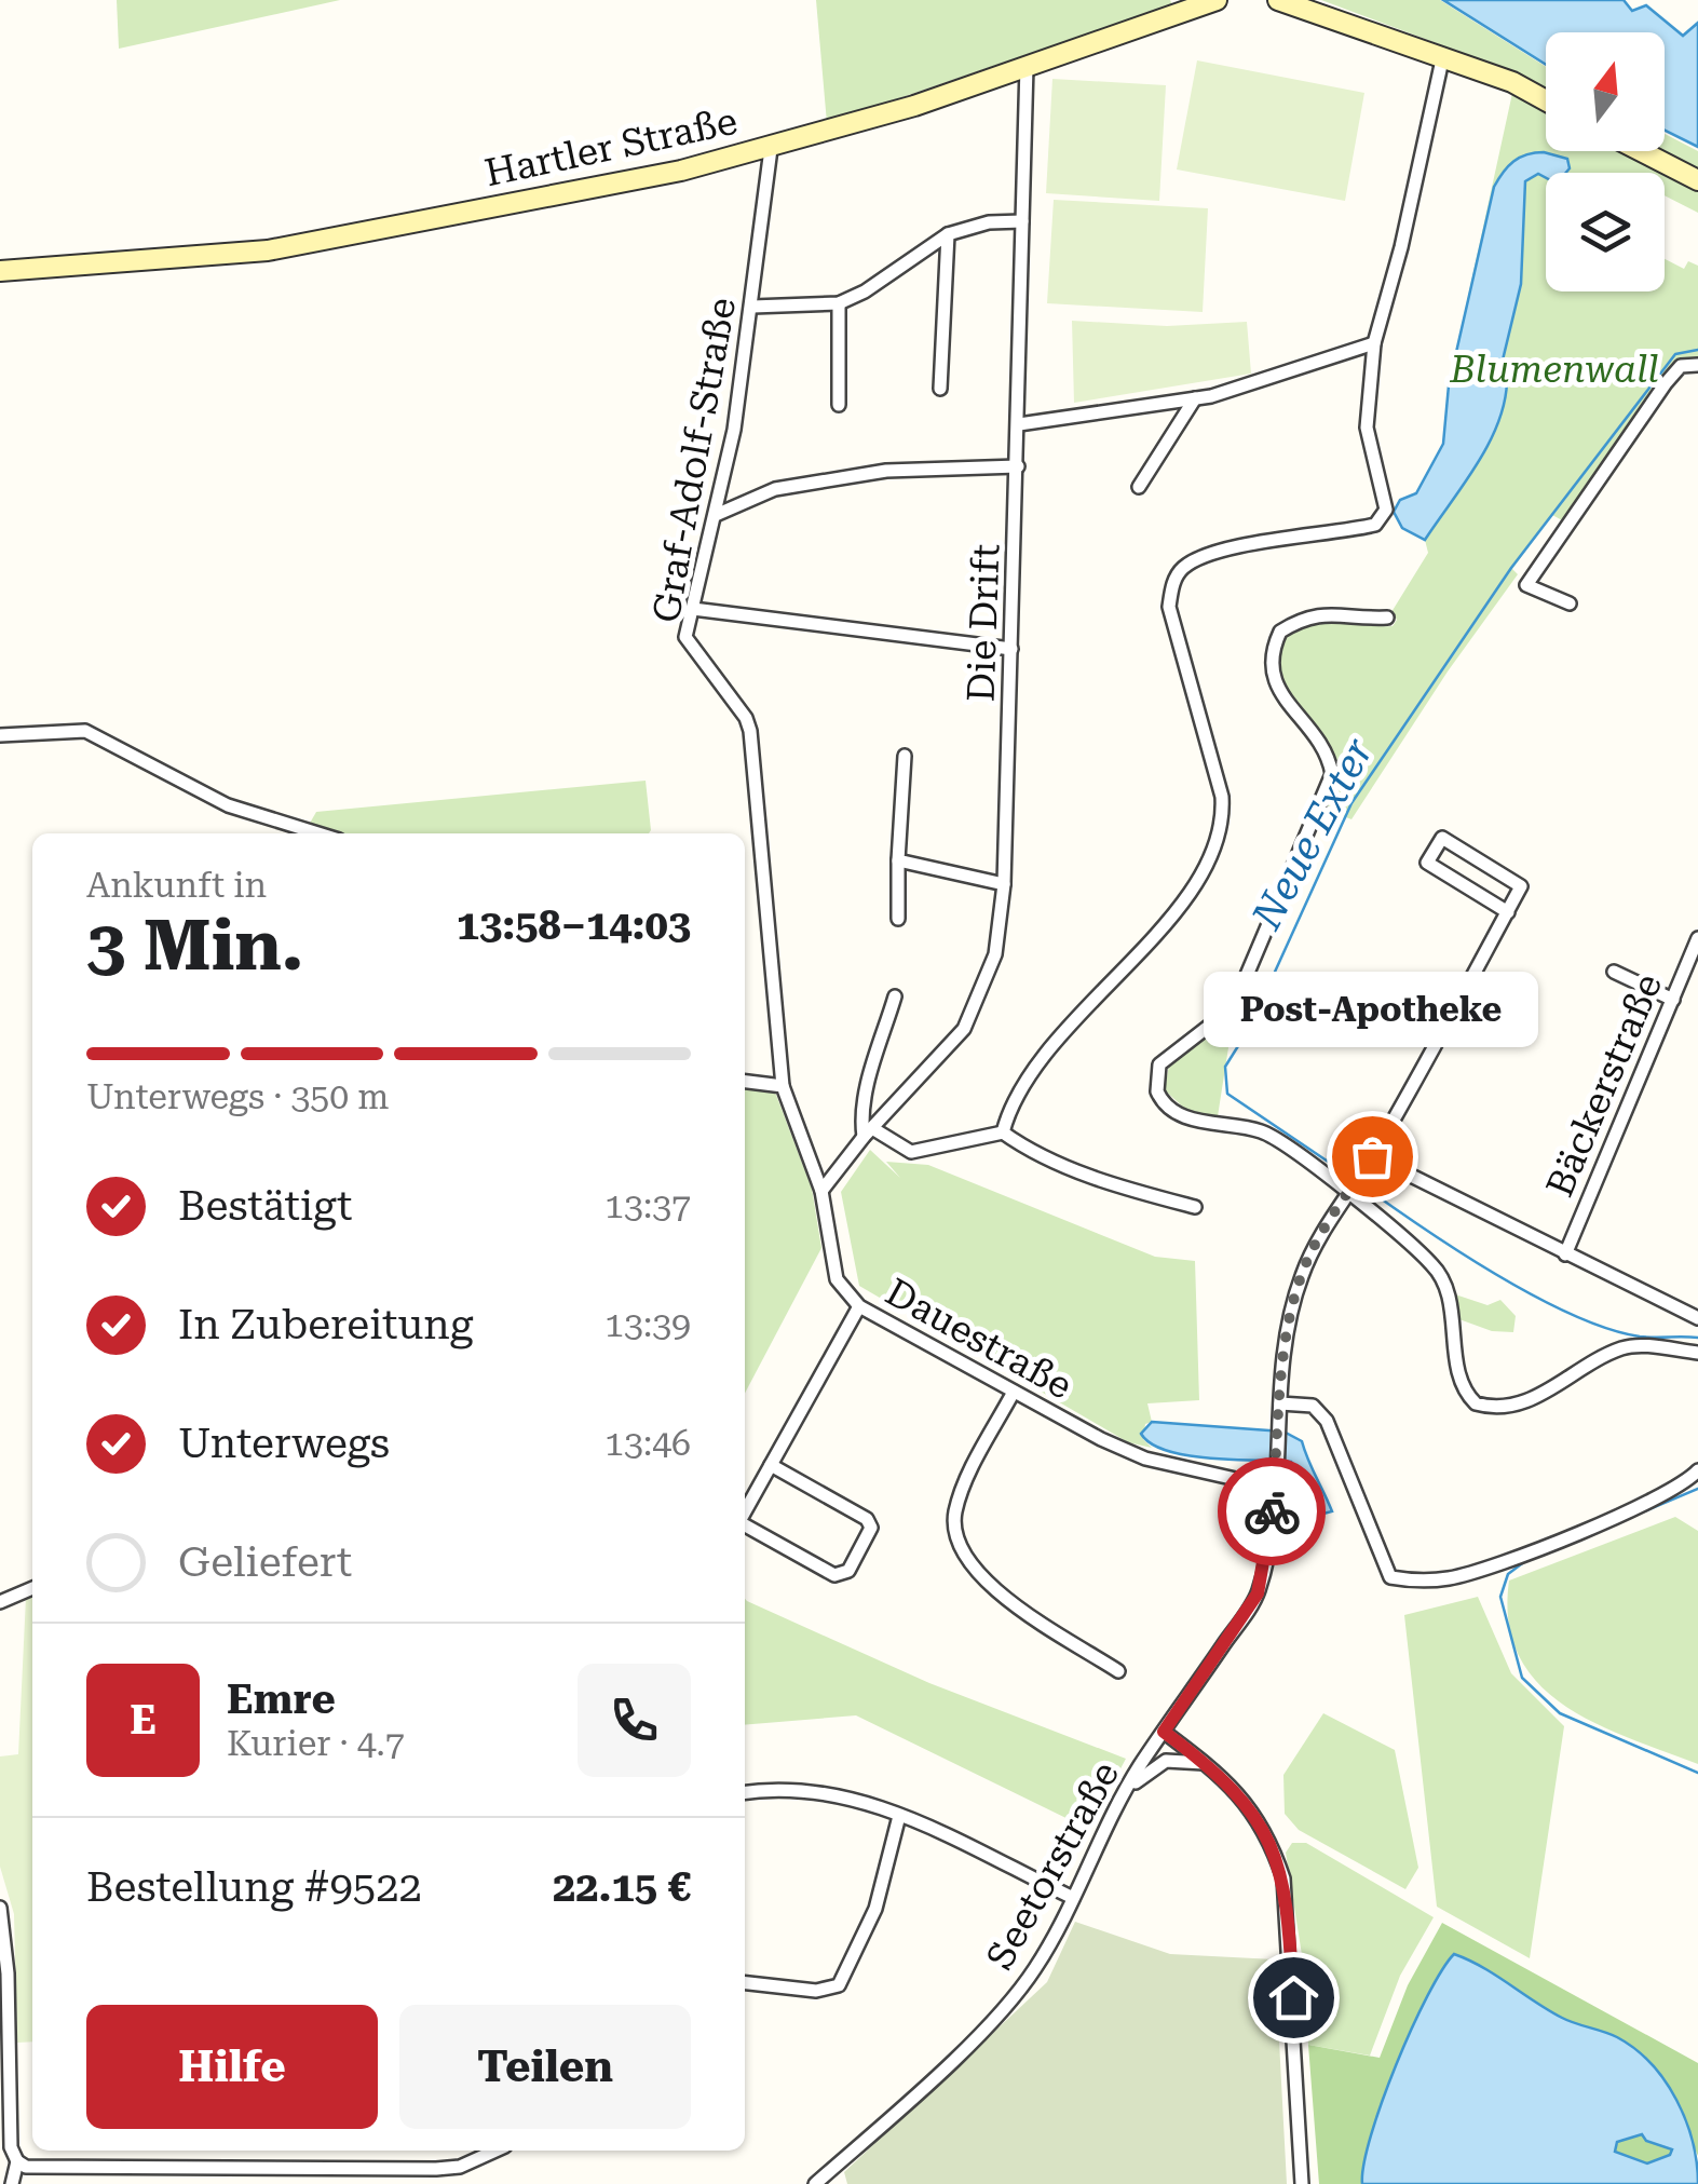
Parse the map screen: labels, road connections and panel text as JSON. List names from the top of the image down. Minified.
{"streets":{"main road":["Hartler Straße"],"street":["Graf-Adolf-Straße","Die Drift","Bäckerstraße","Dauestraße","Seetorstraße"]},"crossings":[["Hartler Straße","Graf-Adolf-Straße"],["Hartler Straße","Die Drift"],["Graf-Adolf-Straße","Dauestraße"],["Die Drift","Dauestraße"],["Dauestraße","Seetorstraße"]],"water":["Neue Exter"],"parks":["Blumenwall"],"places":["Post-Apotheke"],"north":"top","page":{"heading":["3 Min.","Ankunft in","13:58–14:03"],"panel":["Emre","Kurier · 4.7","Bestellung #9522","22.15 €"],"bubble":"Post-Apotheke","bar":"Unterwegs · 350 m","list":[["Bestätigt","13:37"],["In Zubereitung","13:39"],["Unterwegs","13:46"],"Geliefert"],"round":"E","buttons":["Hilfe","Teilen"]}}
